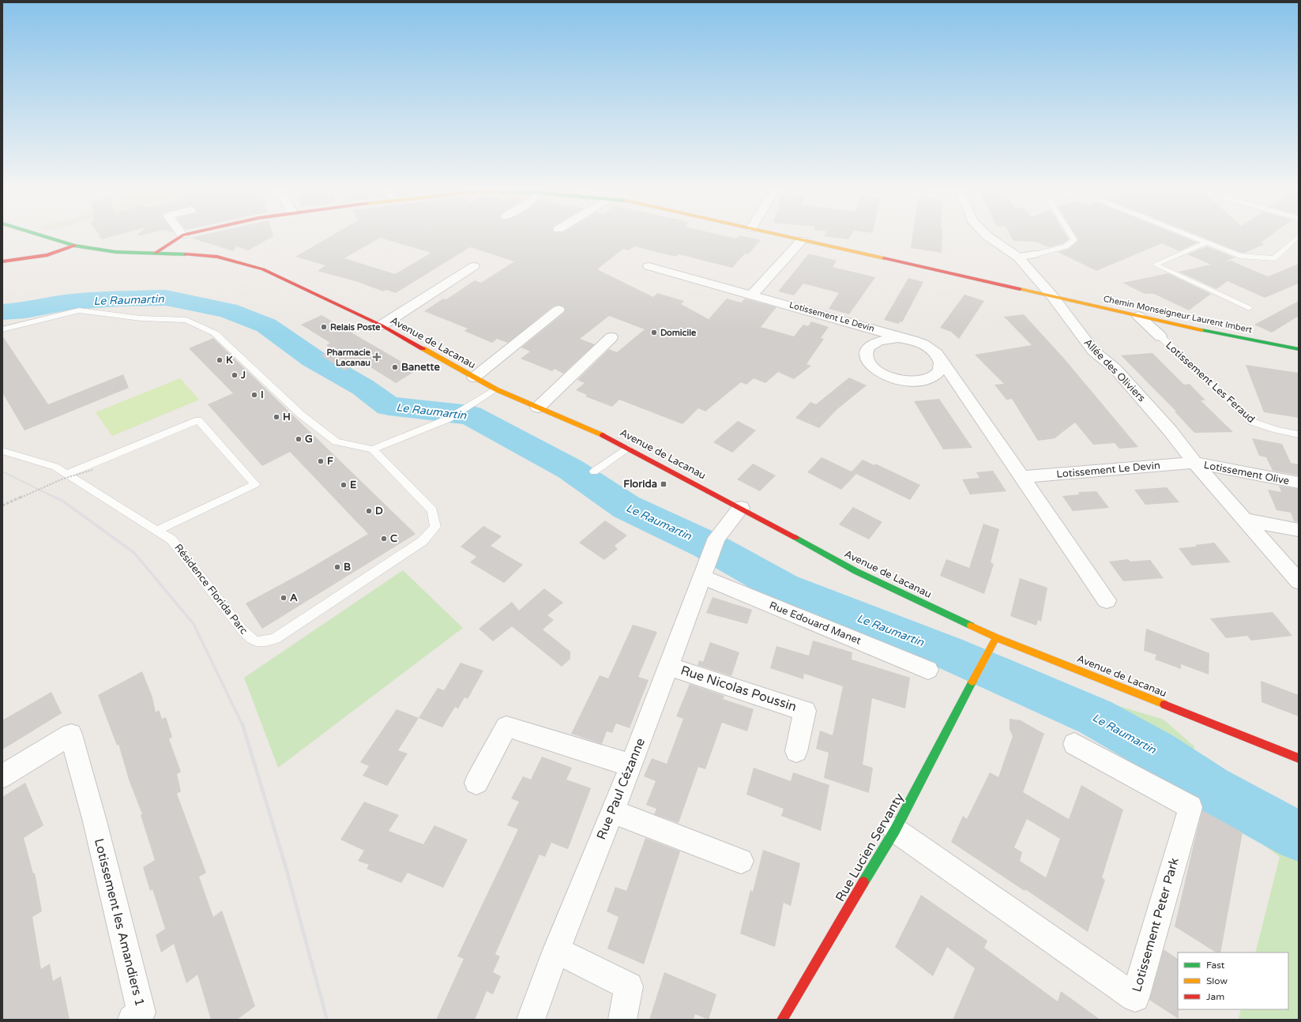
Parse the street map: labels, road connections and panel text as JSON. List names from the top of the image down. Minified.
{"streets":{"street":["Chemin Monseigneur Laurent Imbert","Lotissement Le Devin","Avenue de Lacanau","Allée des Oliviers","Lotissement Olive","Rue Edouard Manet","Rue Nicolas Poussin","Rue Paul Cézanne","Rue Lucien Servanty","Lotissement les Amandiers 1","Lotissement Peter Park"],"lane":["Lotissement Les Feraud","Résidence Florida Parc"]},"crossings":[["Chemin Monseigneur Laurent Imbert","Allée des Oliviers"],["Lotissement Le Devin","Allée des Oliviers"],["Lotissement Le Devin","Lotissement Olive"],["Avenue de Lacanau","Rue Paul Cézanne"],["Avenue de Lacanau","Rue Lucien Servanty"],["Allée des Oliviers","Lotissement Olive"],["Rue Edouard Manet","Rue Paul Cézanne"],["Rue Nicolas Poussin","Rue Paul Cézanne"],["Rue Lucien Servanty","Lotissement Peter Park"]],"water":["Le Raumartin"],"places":{"other":["Relais Poste","Domicile","K","Banette","J","I","H","G","F","E","D","C","B","A"],"health":["Pharmacie Lacanau"],"transit":["Florida"]},"legend":["Fast","Slow","Jam"]}
